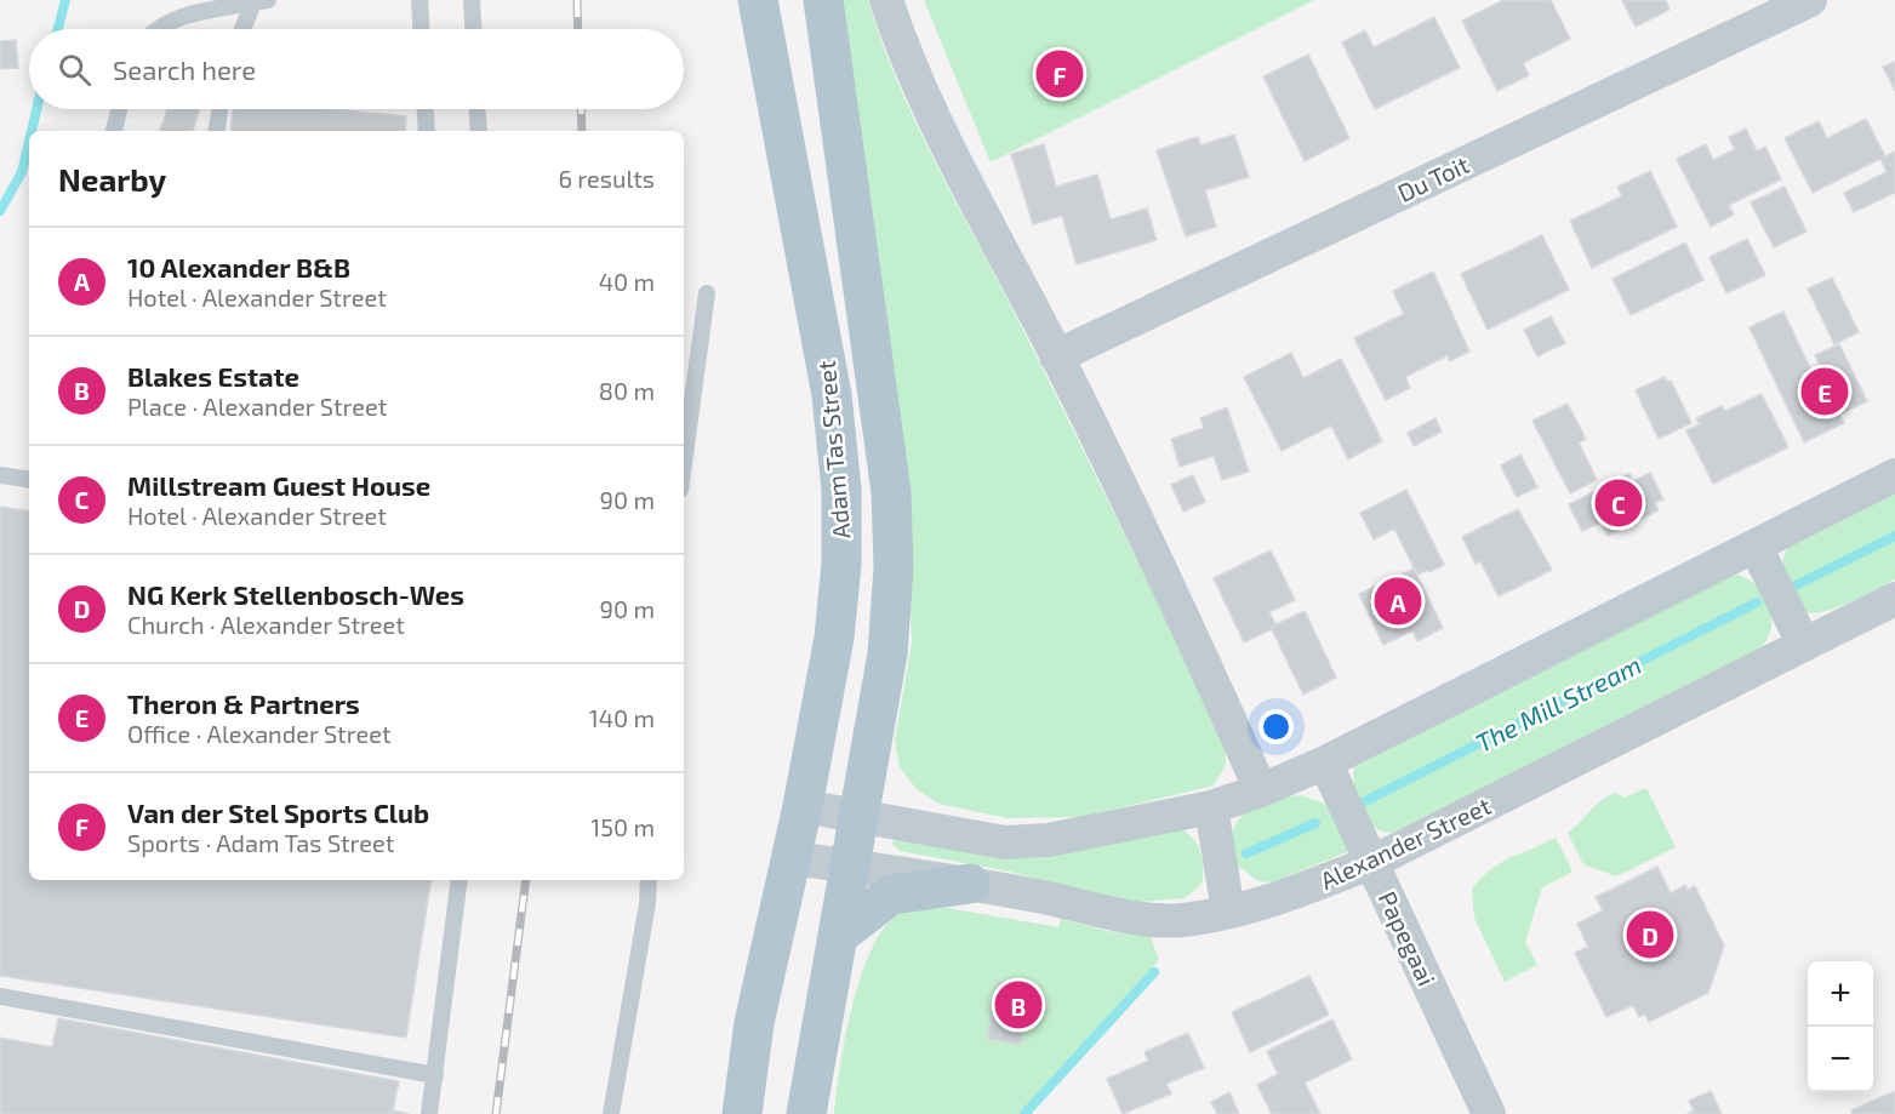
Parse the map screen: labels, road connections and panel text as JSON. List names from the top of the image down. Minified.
{"streets":{"main road":["Adam Tas Street"],"street":["Du Toit","Alexander Street","Papegaai"]},"crossings":[["Adam Tas Street","Alexander Street"],["Alexander Street","Papegaai"]],"water":["The Mill Stream"],"page":{"search":"Search here","pins":["F","E","C","A","D","B"],"heading":["Nearby","6 results"],"list":[{"mark":"A","name":"10 Alexander B&B","note":"Hotel · Alexander Street","value":"40 m"},{"mark":"B","name":"Blakes Estate","note":"Place · Alexander Street","value":"80 m"},{"mark":"C","name":"Millstream Guest House","note":"Hotel · Alexander Street","value":"90 m"},{"mark":"D","name":"NG Kerk Stellenbosch-Wes","note":"Church · Alexander Street","value":"90 m"},{"mark":"E","name":"Theron & Partners","note":"Office · Alexander Street","value":"140 m"},{"mark":"F","name":"Van der Stel Sports Club","note":"Sports · Adam Tas Street","value":"150 m"}],"map_buttons":["+","−"]}}
